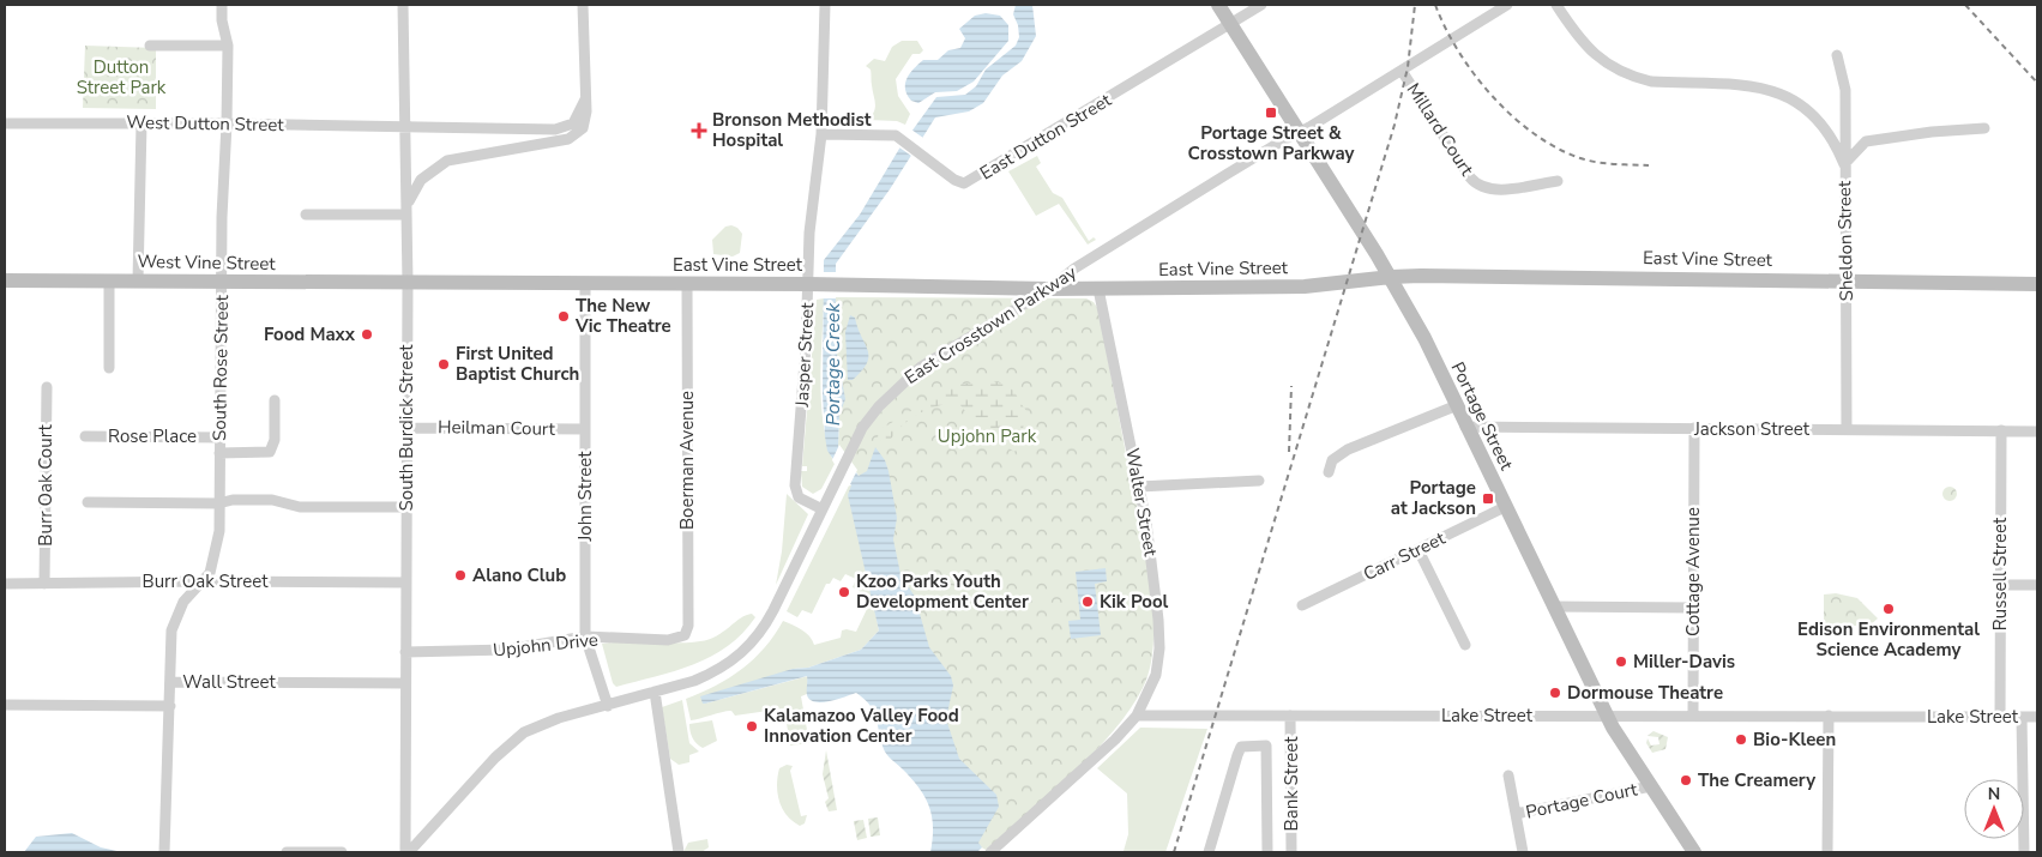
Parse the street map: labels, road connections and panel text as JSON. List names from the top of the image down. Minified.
{"streets":{"street":["West Dutton Street","Millard Court","East Dutton Street","Sheldon Street","East Vine Street","West Vine Street","East Crosstown Parkway","Jasper Street","South Rose Street","Portage Street","South Burdick Street","Heilman Court","Jackson Street","Rose Place","Boerman Avenue","Burr Oak Court","John Street","Walter Street","Carr Street","Cottage Avenue","Russell Street","Burr Oak Street","Upjohn Drive","Wall Street","Lake Street","Bank Street","Portage Court"]},"crossings":[["West Dutton Street","South Rose Street"],["West Dutton Street","South Burdick Street"],["Millard Court","East Crosstown Parkway"],["East Dutton Street","Jasper Street"],["East Dutton Street","Portage Street"],["Sheldon Street","East Vine Street"],["Sheldon Street","Jackson Street"],["East Vine Street","West Vine Street"],["East Vine Street","East Crosstown Parkway"],["East Vine Street","Jasper Street"],["East Vine Street","Portage Street"],["East Vine Street","South Burdick Street"],["East Vine Street","Boerman Avenue"],["East Vine Street","John Street"],["East Vine Street","Walter Street"],["West Vine Street","South Rose Street"],["West Vine Street","South Burdick Street"],["East Crosstown Parkway","Jasper Street"],["East Crosstown Parkway","Portage Street"],["East Crosstown Parkway","South Burdick Street"],["East Crosstown Parkway","John Street"],["South Rose Street","Rose Place"],["South Rose Street","Burr Oak Street"],["South Rose Street","Wall Street"],["Portage Street","Jackson Street"],["Portage Street","Carr Street"],["Portage Street","Lake Street"],["Portage Street","Portage Court"],["South Burdick Street","Heilman Court"],["South Burdick Street","Burr Oak Street"],["South Burdick Street","Upjohn Drive"],["South Burdick Street","Wall Street"],["Heilman Court","John Street"],["Jackson Street","Cottage Avenue"],["Jackson Street","Russell Street"],["Boerman Avenue","Upjohn Drive"],["Burr Oak Court","Burr Oak Street"],["John Street","Upjohn Drive"],["Walter Street","Lake Street"],["Cottage Avenue","Lake Street"],["Russell Street","Lake Street"],["Lake Street","Bank Street"]],"water":["Portage Creek"],"parks":["Dutton Street Park","Upjohn Park"],"places":{"transit":["Portage Street & Crosstown Parkway","Portage at Jackson"],"health":["Bronson Methodist Hospital"],"other":["The New Vic Theatre","Food Maxx","First United Baptist Church","Alano Club","Kzoo Parks Youth Development Center","Kik Pool","Edison Environmental Science Academy","Miller-Davis","Dormouse Theatre","Kalamazoo Valley Food Innovation Center","Bio-Kleen","The Creamery"]},"north":"top"}
